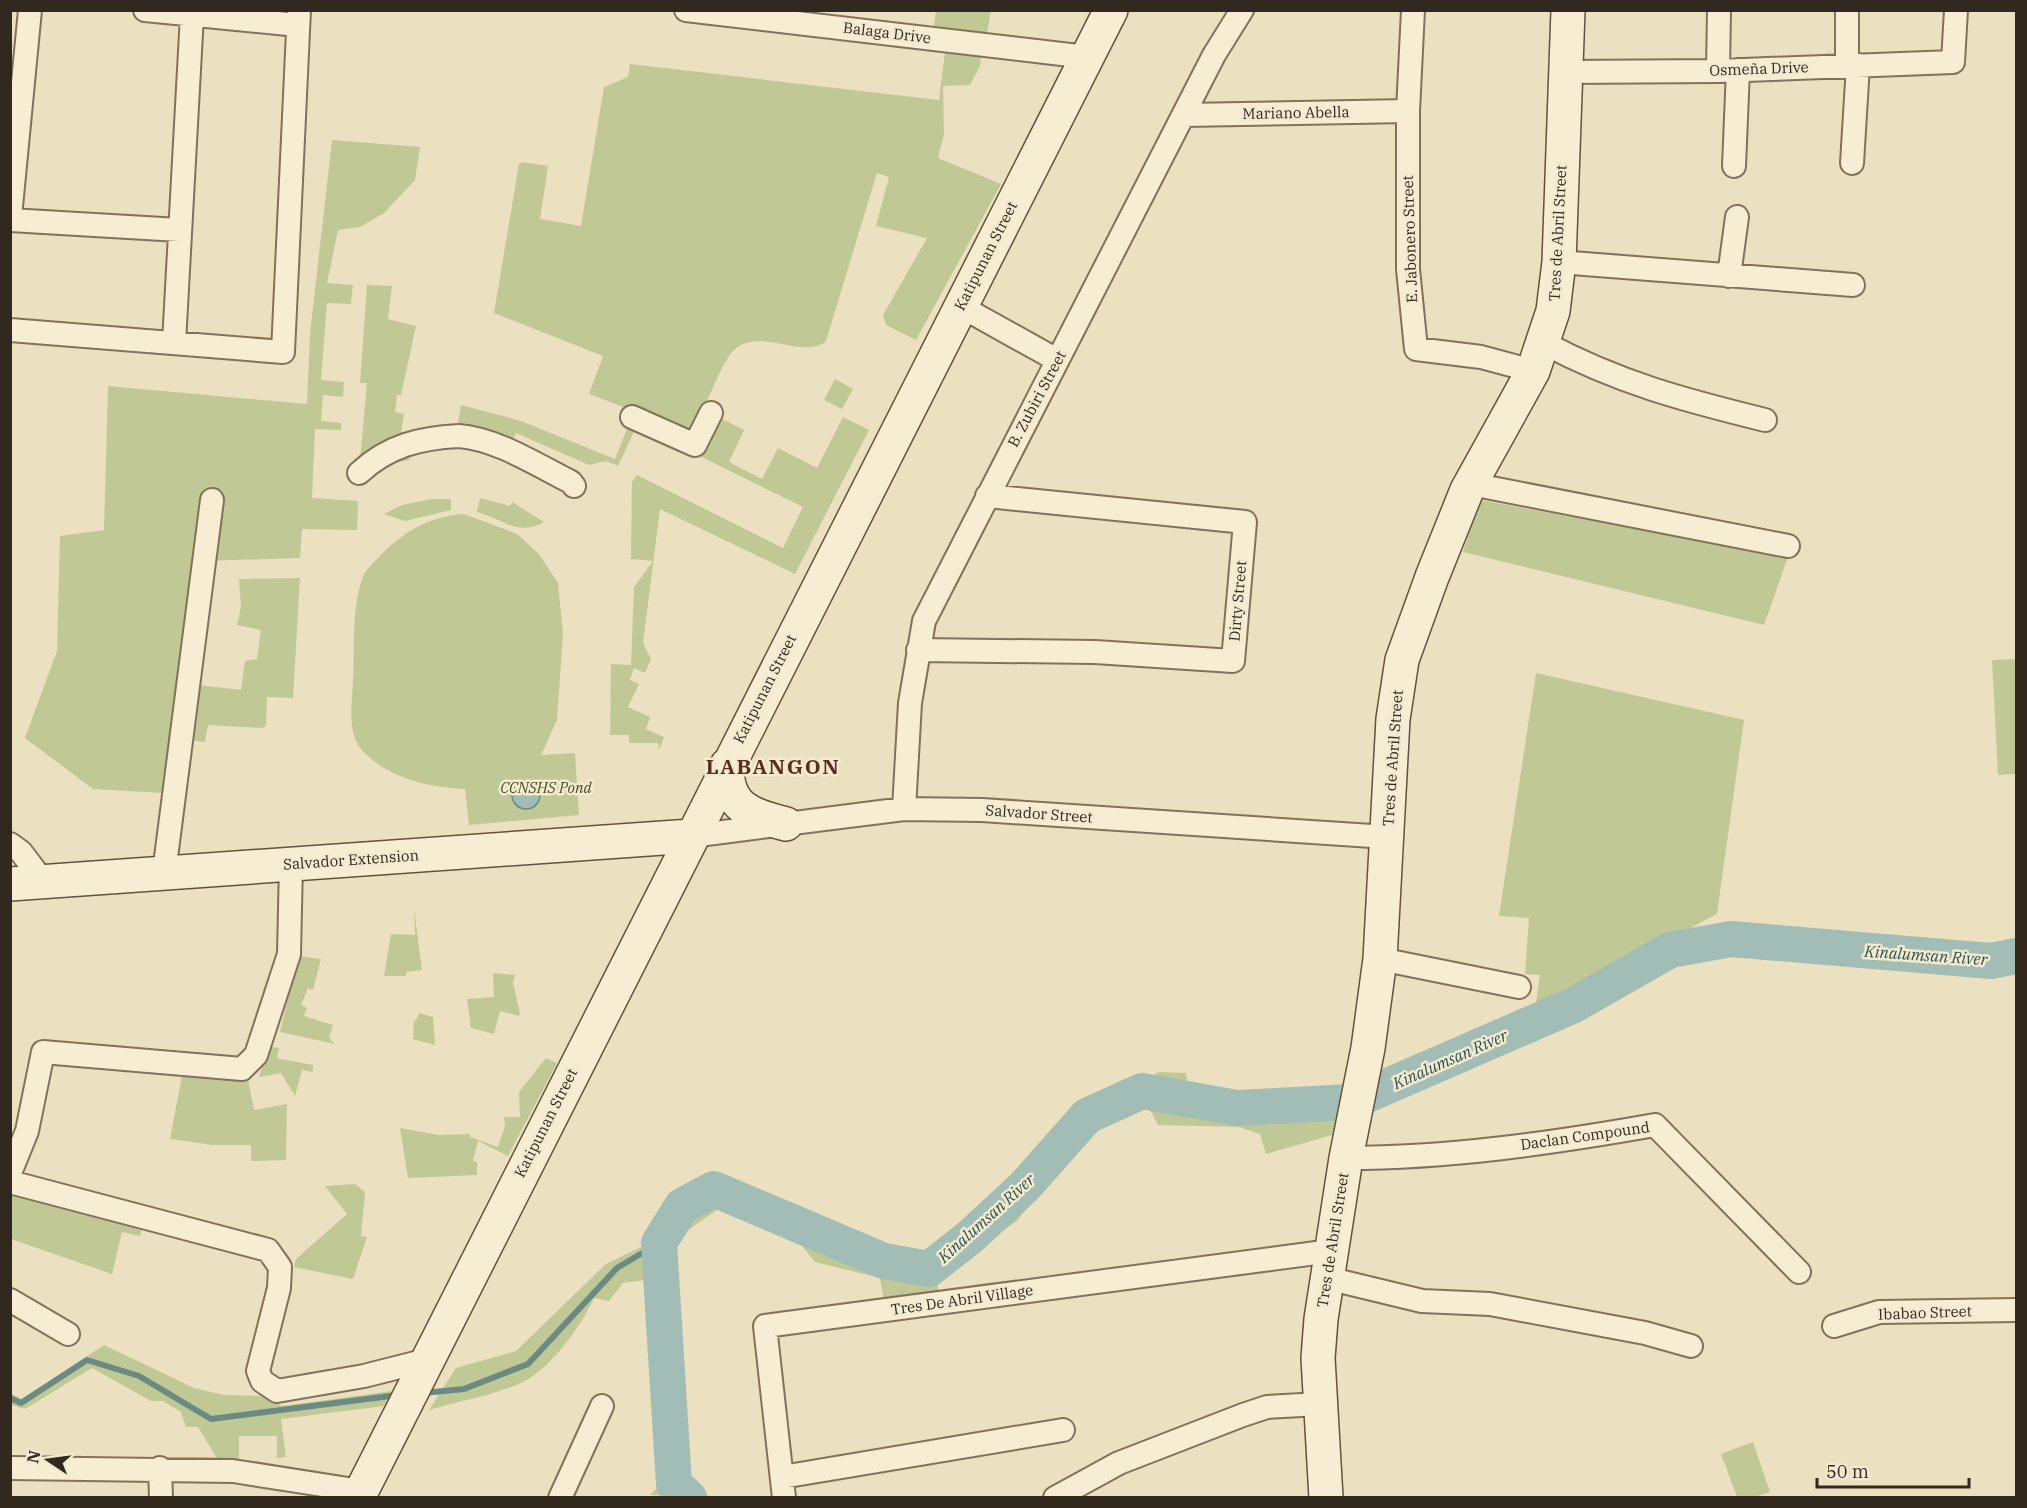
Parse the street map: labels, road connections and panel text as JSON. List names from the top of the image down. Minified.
{"streets":{"main road":["Tres de Abril Street","Katipunan Street","Salvador Extension"],"street":["Balaga Drive","Osmeña Drive","Mariano Abella","E. Jabonero Street","B. Zubiri Street","Dirty Street","Salvador Street","Daclan Compound","Tres De Abril Village","Ibabao Street"]},"crossings":[["Balaga Drive","Katipunan Street"],["Osmeña Drive","Tres de Abril Street"],["Mariano Abella","E. Jabonero Street"],["Mariano Abella","B. Zubiri Street"],["Tres de Abril Street","E. Jabonero Street"],["Tres de Abril Street","Salvador Street"],["Tres de Abril Street","Daclan Compound"],["Tres de Abril Street","Tres De Abril Village"],["Katipunan Street","Salvador Street"],["Katipunan Street","Salvador Extension"],["B. Zubiri Street","Dirty Street"],["B. Zubiri Street","Salvador Street"],["Salvador Street","Salvador Extension"]],"districts":["LABANGON"],"water":["Kinalumsan River"],"parks":["CCNSHS Pond"],"scale_bar":"50 m","north":"left"}
